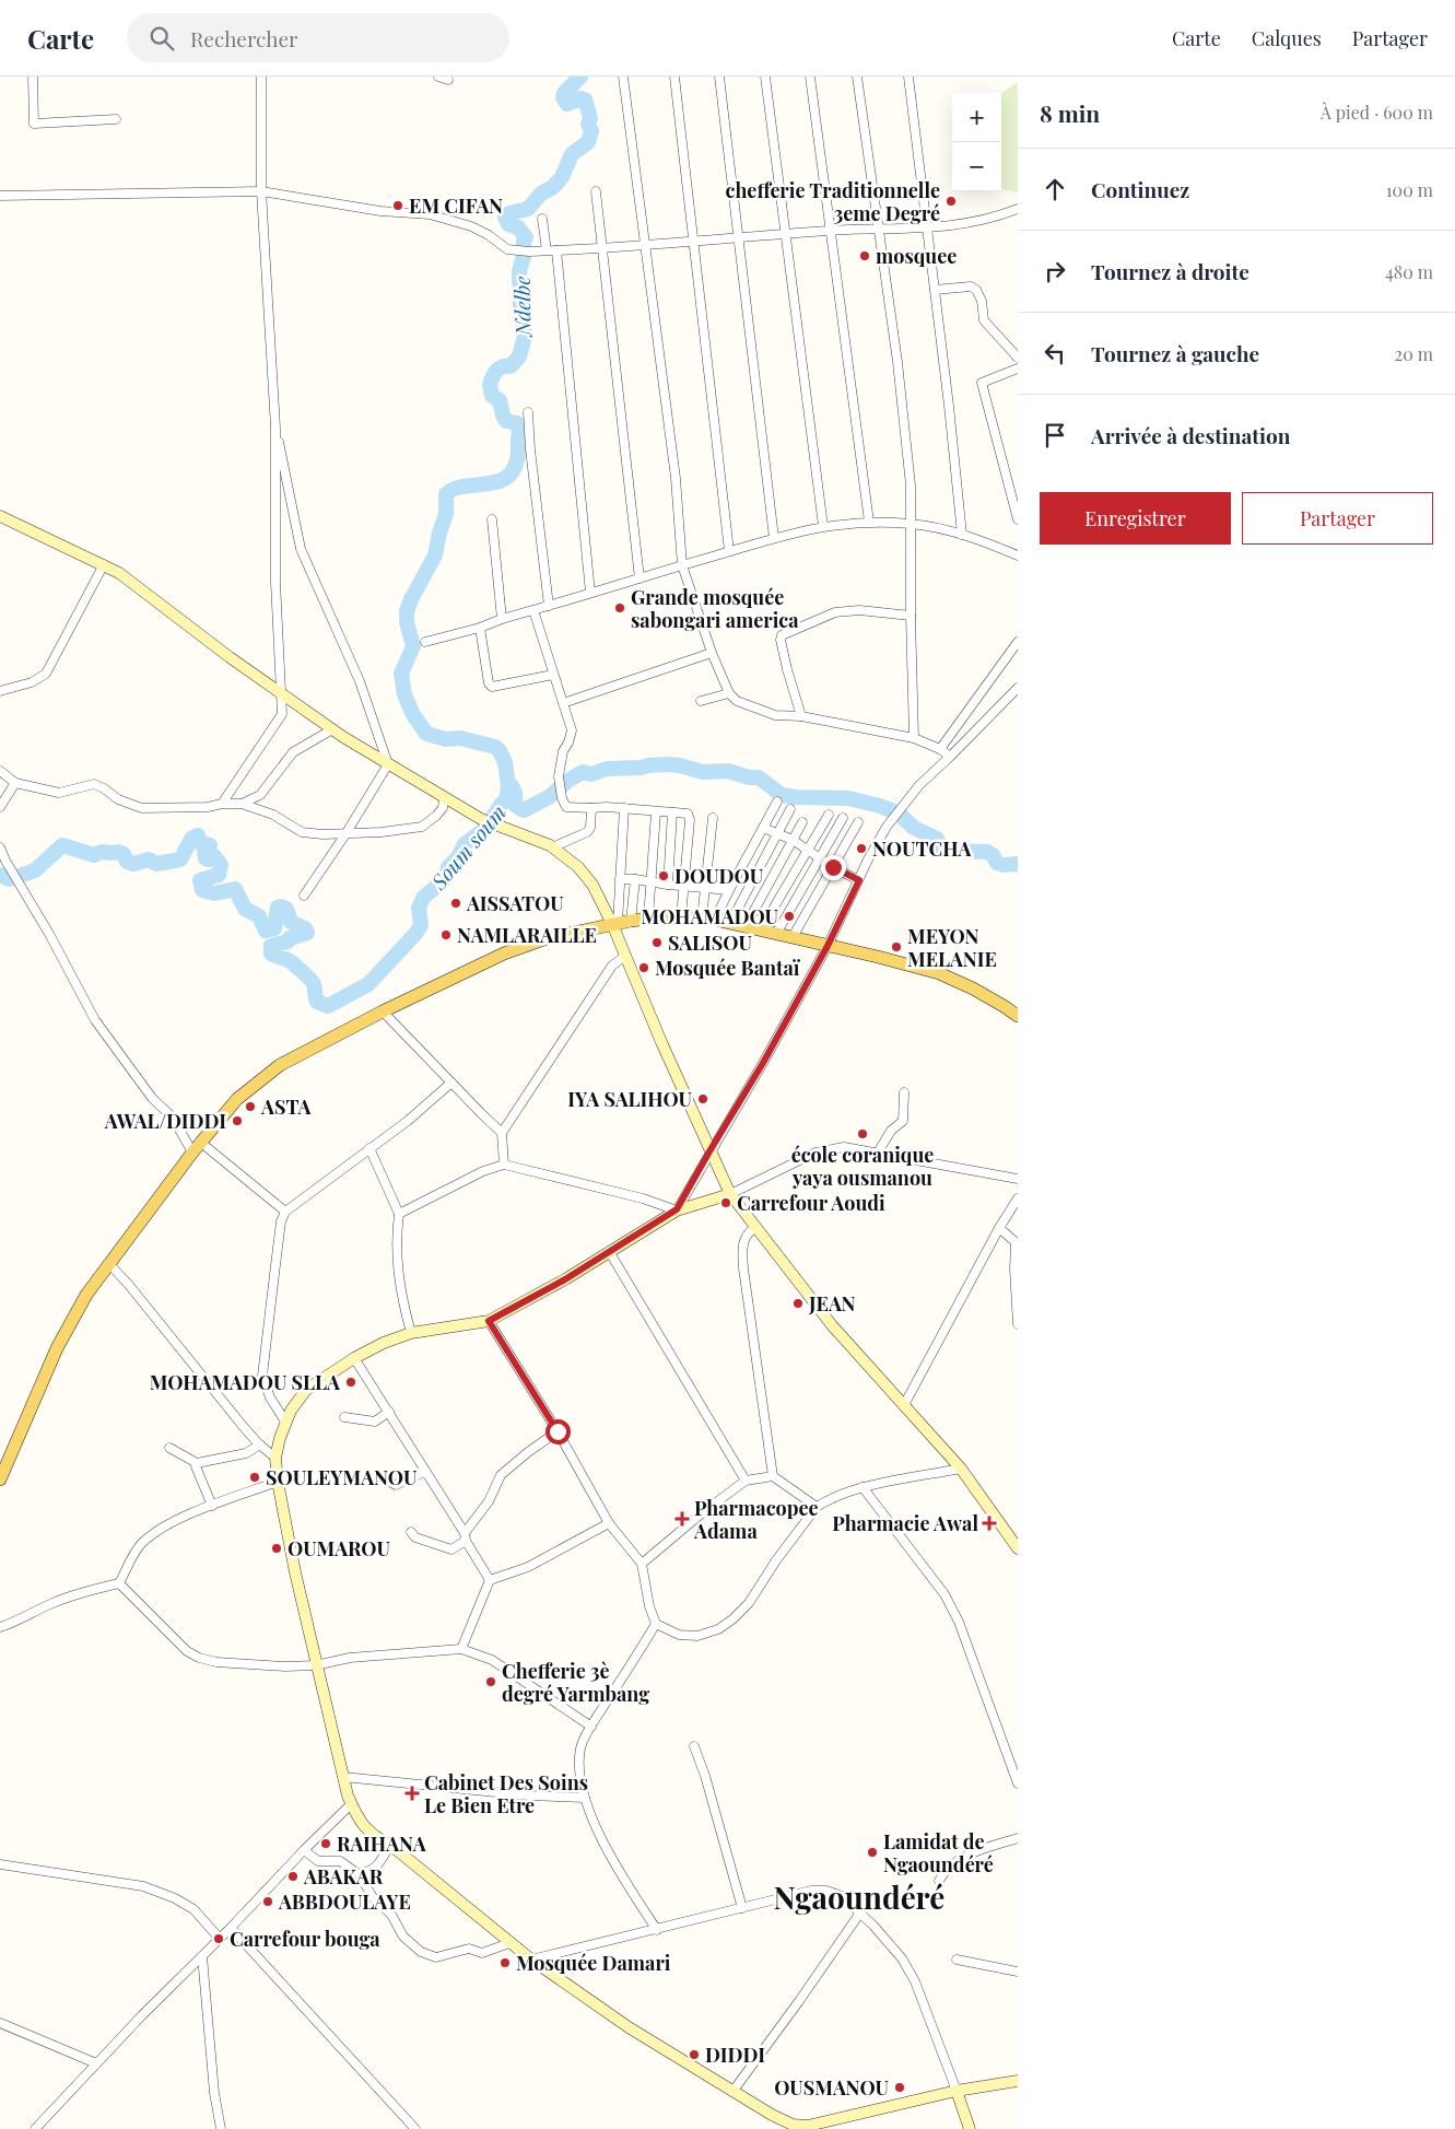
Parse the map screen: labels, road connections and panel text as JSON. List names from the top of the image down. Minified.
{"districts":["Ngaoundéré"],"water":["Ndelbe","Soum soum"],"places":{"other":["chefferie Traditionnelle 3eme Degré","EM CIFAN","mosquee","Grande mosquée sabongari america","NOUTCHA","DOUDOU","AISSATOU","MOHAMADOU","NAMLARAILLE","SALISOU","MEYON MELANIE","Mosquée Bantaï","IYA SALIHOU","ASTA","AWAL/DIDDI","école coranique yaya ousmanou","Carrefour Aoudi","JEAN","MOHAMADOU SLLA","SOULEYMANOU","OUMAROU","Chefferie 3è degré Yarmbang","RAIHANA","Lamidat de Ngaoundéré","ABAKAR","ABBDOULAYE","Carrefour bouga","Mosquée Damari","DIDDI","OUSMANOU"],"health":["Pharmacopee Adama","Pharmacie Awal","Cabinet Des Soins Le Bien Etre"]},"page":{"header":"Carte","search":"Rechercher","nav":["Carte","Calques","Partager"],"heading":["8 min","À pied · 600 m"],"map_buttons":["+","−"],"list":[["Continuez","100 m"],["Tournez à droite","480 m"],["Tournez à gauche","20 m"],"Arrivée à destination"],"buttons":["Enregistrer","Partager"]}}
